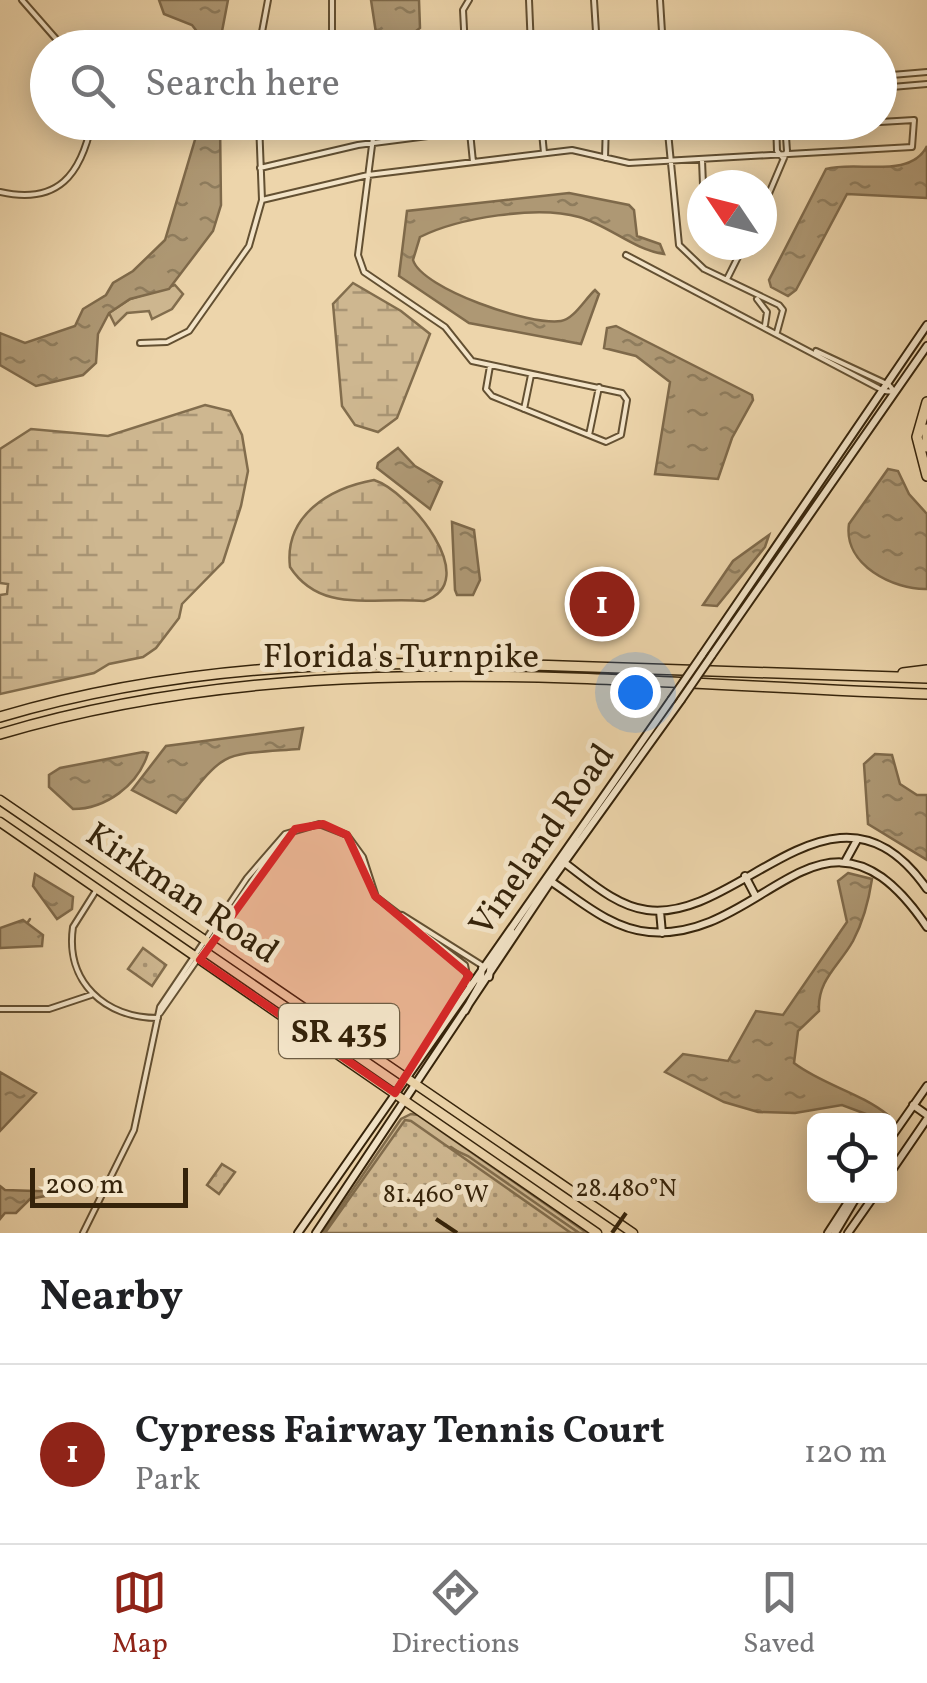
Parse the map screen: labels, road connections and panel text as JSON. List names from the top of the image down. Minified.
{"streets":{"highway":["Florida's Turnpike"],"main road":["Kirkman Road","SR 435"],"street":["Vineland Road"]},"crossings":[["Vineland Road","Kirkman Road"]],"scale_bar":"200 m","north":"top left","page":{"search":"Search here","pins":"1","scale":"200 m","heading":"Nearby","list":[{"mark":"1","name":"Cypress Fairway Tennis Court","note":"Park","value":"120 m"}],"nav":["Map","Directions","Saved"]},"coordinates":["28.480°N","81.460°W"]}
